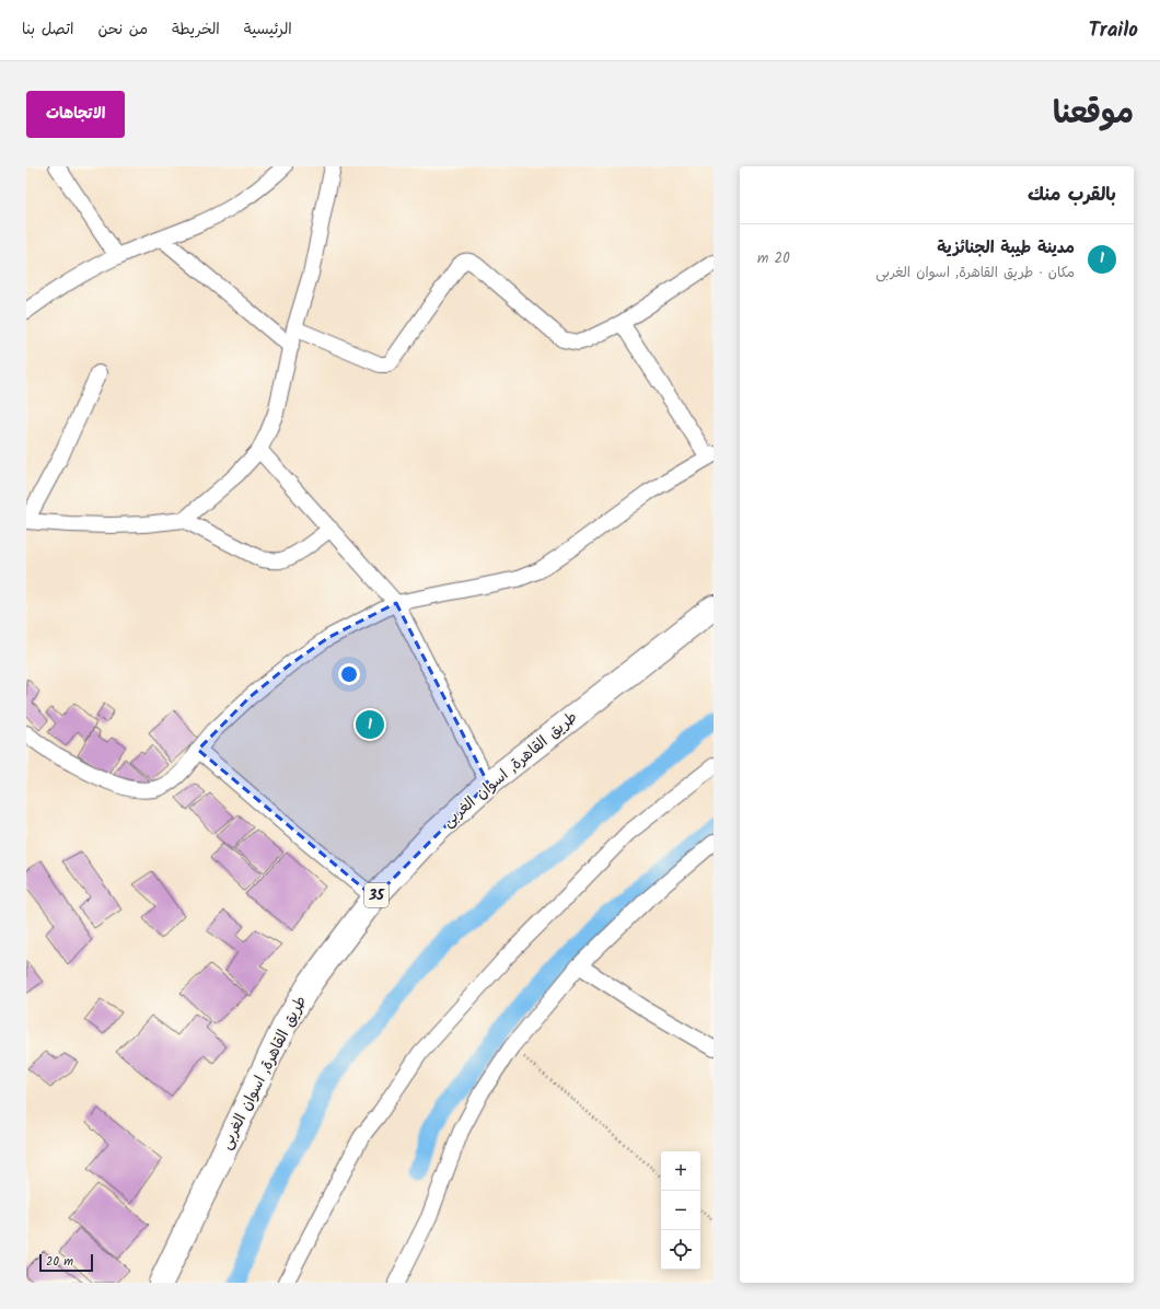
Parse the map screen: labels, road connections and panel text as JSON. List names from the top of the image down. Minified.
{"streets":{"main road":["طريق القاهرة, اسوان الغربى","35"]},"scale_bar":"20 m","page":{"header":"Trailo","nav":["الرئيسية","الخريطة","من نحن","اتصل بنا"],"title":"موقعنا","buttons":"الاتجاهات","heading":"بالقرب منك","list":[{"mark":"1","name":"مدينة طيبة الجنائزية","note":"مكان · طريق القاهرة, اسوان الغربى","value":"20 m"}],"pins":"1","map_buttons":["+","−"],"scale":"20 m"}}
